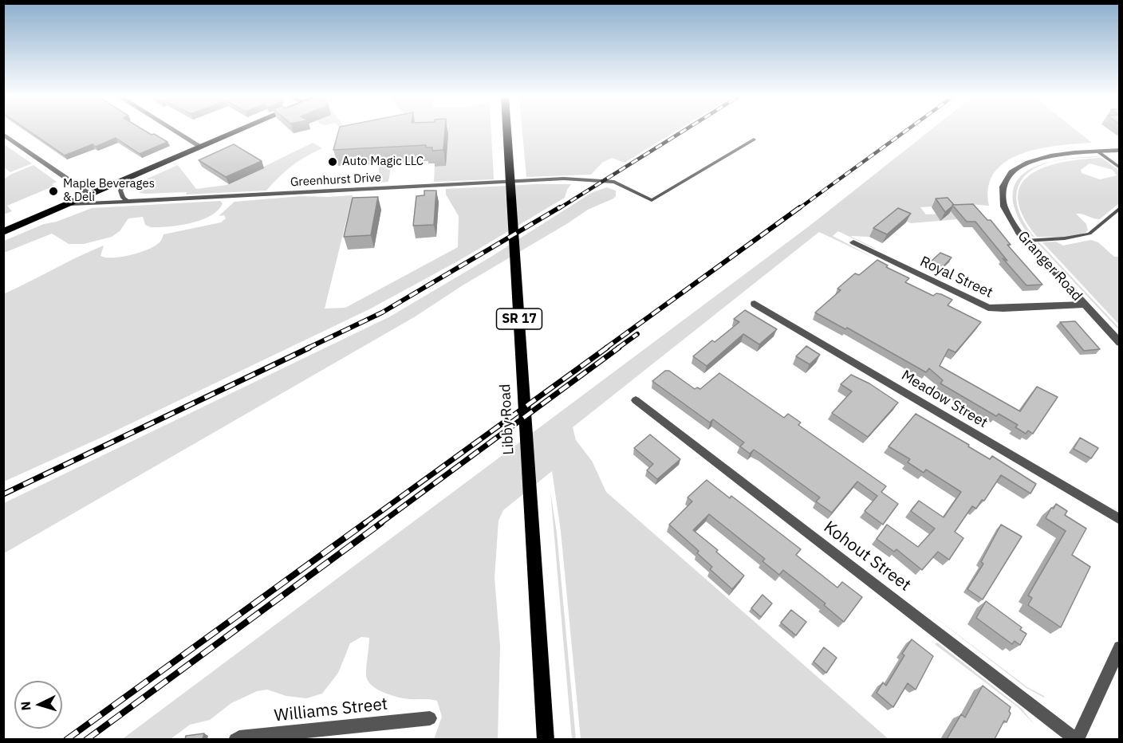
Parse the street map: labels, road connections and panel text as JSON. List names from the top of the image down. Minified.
{"streets":{"main road":["SR 17","Libby Road"],"street":["Granger Road","Royal Street","Meadow Street","Kohout Street","Williams Street"],"lane":["Greenhurst Drive"]},"crossings":[["Granger Road","Royal Street"]],"places":["Auto Magic LLC","Maple Beverages & Deli"],"north":"left"}
